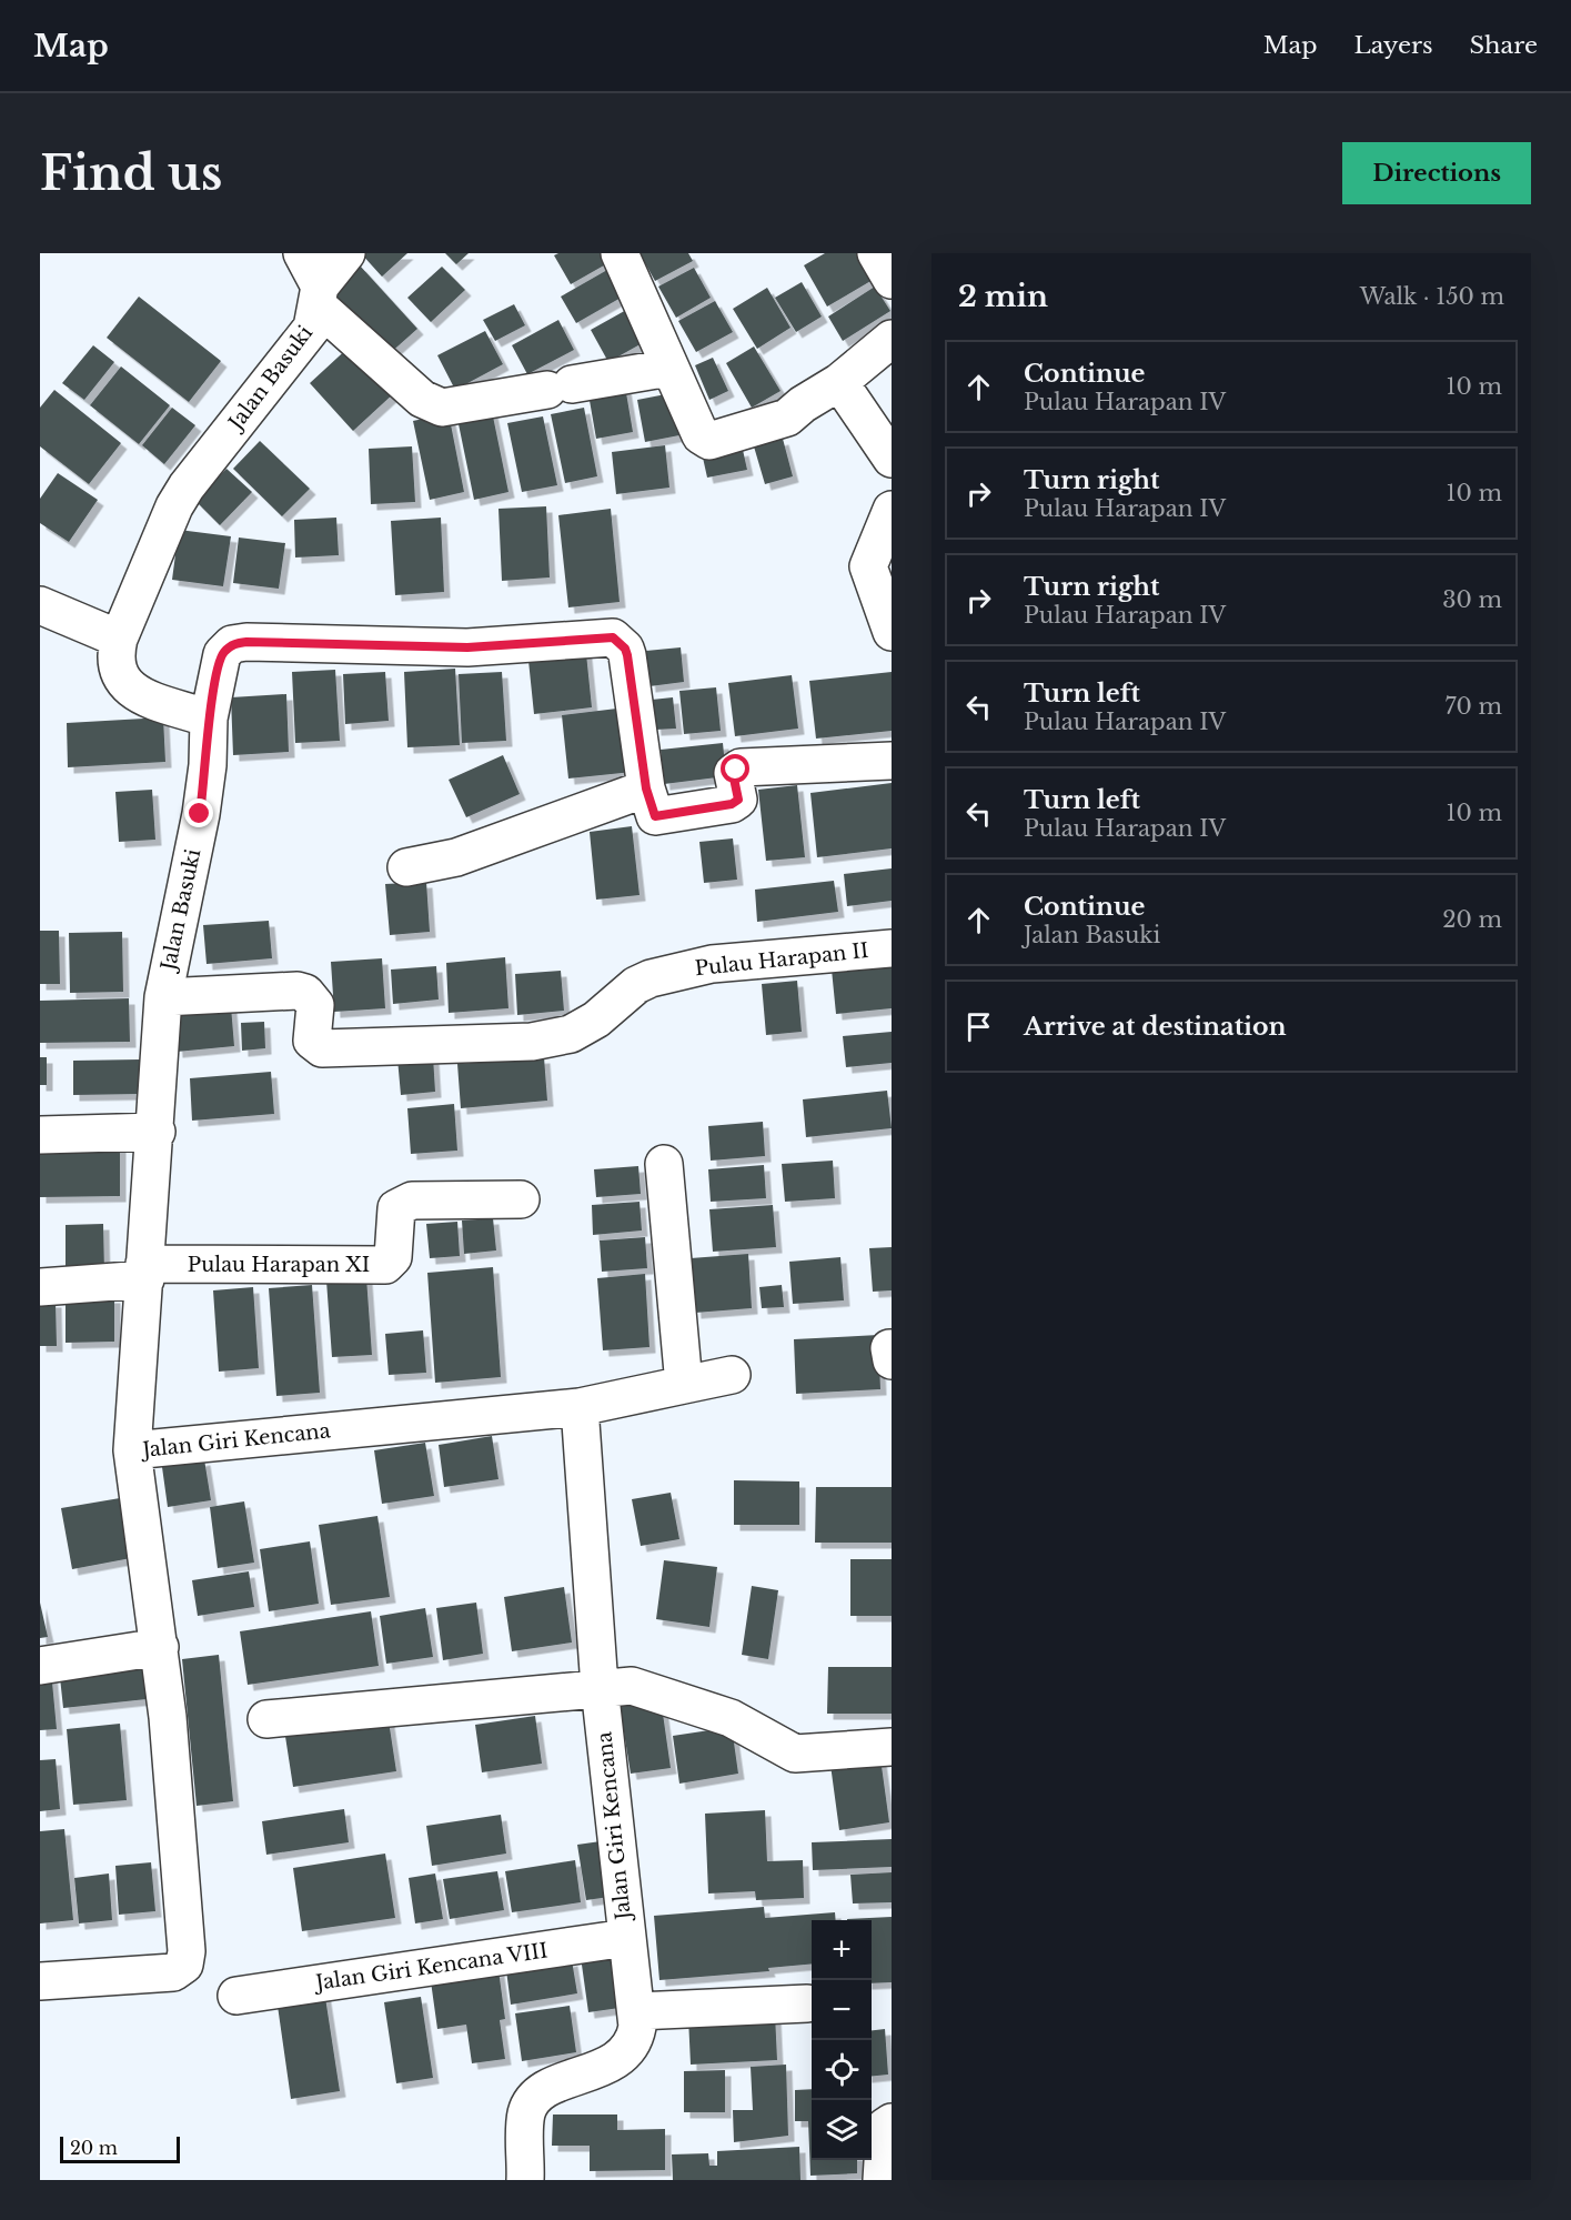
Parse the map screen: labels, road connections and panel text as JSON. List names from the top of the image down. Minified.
{"streets":{"street":["Jalan Basuki","Pulau Harapan II","Pulau Harapan XI","Jalan Giri Kencana","Jalan Giri Kencana VIII"]},"crossings":[["Jalan Basuki","Pulau Harapan II"],["Jalan Basuki","Pulau Harapan XI"],["Jalan Basuki","Jalan Giri Kencana"],["Jalan Giri Kencana","Jalan Giri Kencana VIII"]],"scale_bar":"20 m","page":{"header":"Map","nav":["Map","Layers","Share"],"buttons":"Directions","title":"Find us","heading":["2 min","Walk · 150 m"],"list":[["Continue","Pulau Harapan IV","10 m"],["Turn right","Pulau Harapan IV","10 m"],["Turn right","Pulau Harapan IV","30 m"],["Turn left","Pulau Harapan IV","70 m"],["Turn left","Pulau Harapan IV","10 m"],["Continue","Jalan Basuki","20 m"],"Arrive at destination"],"map_buttons":["+","−"],"scale":"20 m"}}
